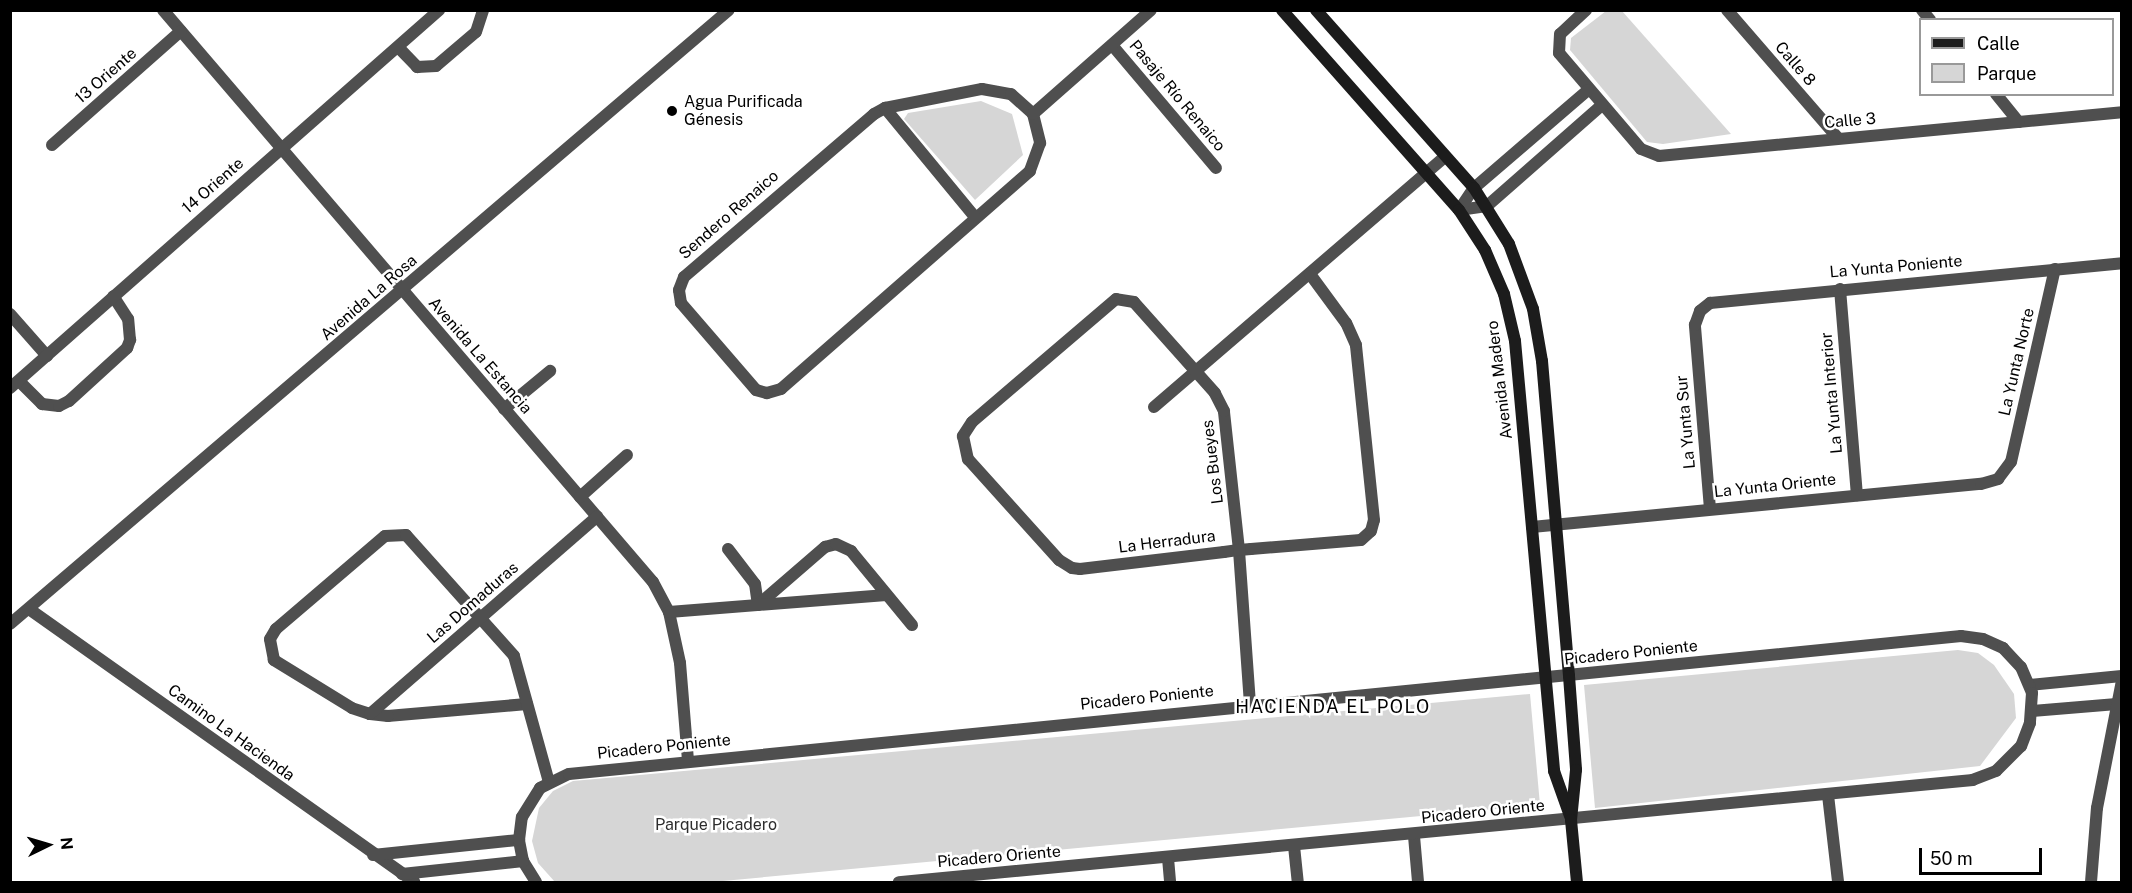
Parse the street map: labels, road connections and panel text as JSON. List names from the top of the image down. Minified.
{"streets":{"street":["Calle 8","13 Oriente","Pasaje Río Renaico","Calle 3","14 Oriente","Sendero Renaico","La Yunta Poniente","Avenida La Rosa","Avenida La Estancia","La Yunta Norte","Avenida Madero","La Yunta Interior","La Yunta Sur","Los Bueyes","La Yunta Oriente","La Herradura","Las Domaduras","Picadero Poniente","Camino La Hacienda","Picadero Oriente"]},"crossings":[["Calle 8","Calle 3"],["13 Oriente","Avenida La Estancia"],["14 Oriente","Avenida La Estancia"],["La Yunta Poniente","La Yunta Norte"],["La Yunta Poniente","La Yunta Interior"],["La Yunta Poniente","La Yunta Sur"],["Avenida La Rosa","Avenida La Estancia"],["Avenida La Rosa","Camino La Hacienda"],["Avenida La Estancia","Las Domaduras"],["Avenida La Estancia","Picadero Poniente"],["La Yunta Norte","La Yunta Oriente"],["Avenida Madero","La Yunta Oriente"],["Avenida Madero","Picadero Poniente"],["Avenida Madero","Picadero Oriente"],["La Yunta Interior","La Yunta Oriente"],["La Yunta Sur","La Yunta Oriente"],["Los Bueyes","La Herradura"],["Los Bueyes","Picadero Poniente"],["Picadero Poniente","Picadero Oriente"]],"districts":["HACIENDA EL POLO"],"parks":["Parque Picadero"],"places":["Agua Purificada Génesis"],"legend":["Calle","Parque"],"scale_bar":"50 m","north":"right"}
